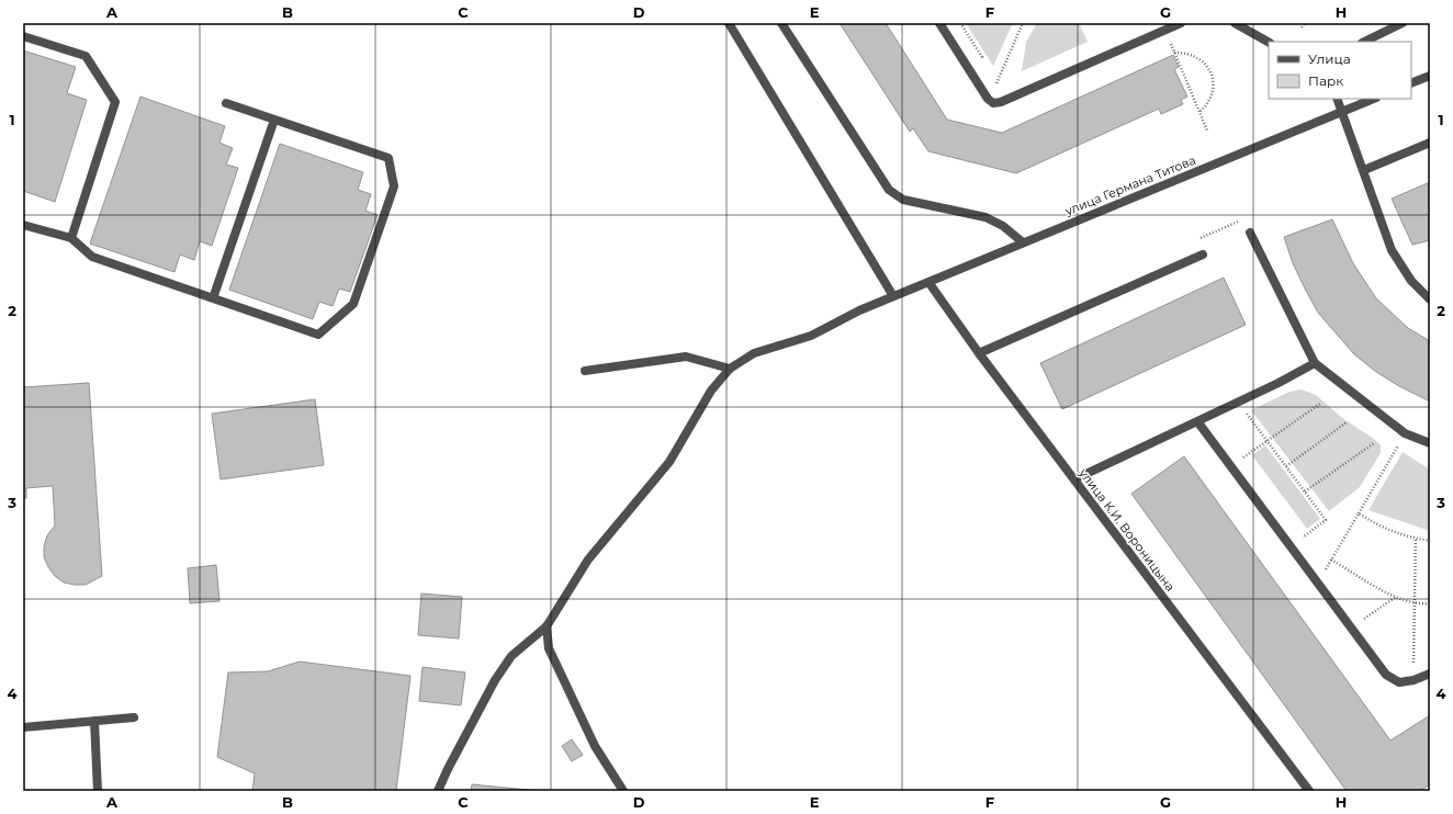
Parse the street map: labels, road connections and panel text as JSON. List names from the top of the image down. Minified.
{"streets":{"street":["улица Германа Титова","улица К.И. Вороницына"]},"crossings":[["улица Германа Титова","улица К.И. Вороницына"]],"legend":["Улица","Парк"],"grid":{"columns":["A","B","C","D","E","F","G","H"],"rows":["1","2","3","4"]}}
